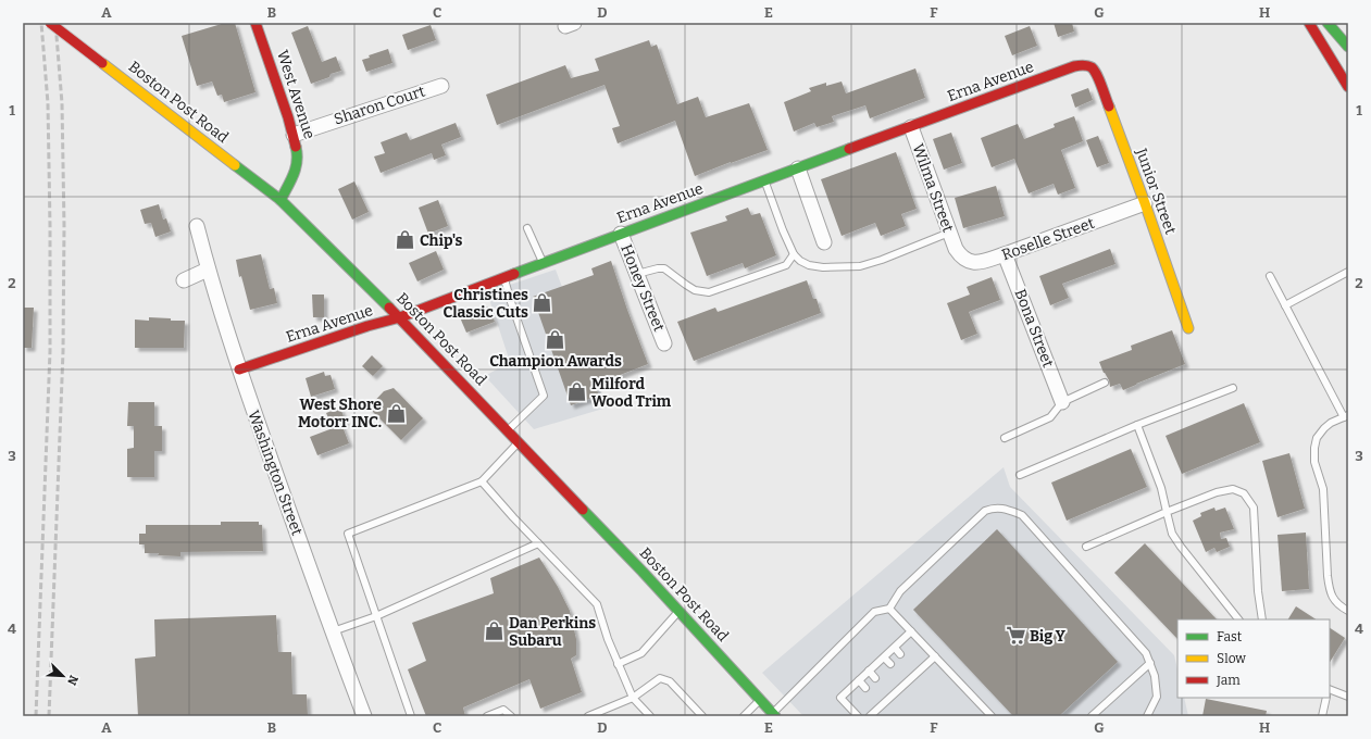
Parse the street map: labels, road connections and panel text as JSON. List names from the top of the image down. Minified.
{"streets":{"main road":["Erna Avenue","West Avenue","Boston Post Road","Junior Street"],"street":["Sharon Court","Wilma Street","Roselle Street","Honey Street","Bona Street","Washington Street"]},"crossings":[["Erna Avenue","Boston Post Road"],["Erna Avenue","Wilma Street"],["Erna Avenue","Junior Street"],["Erna Avenue","Honey Street"],["Erna Avenue","Washington Street"],["West Avenue","Boston Post Road"],["West Avenue","Sharon Court"],["Wilma Street","Roselle Street"],["Junior Street","Roselle Street"],["Roselle Street","Bona Street"]],"places":{"shop":["Chip's","Christines Classic Cuts","Champion Awards","Milford Wood Trim","West Shore Motorr INC.","Dan Perkins Subaru"],"supermarket":["Big Y"]},"legend":["Fast","Slow","Jam"],"north":"bottom right","grid":{"columns":["A","B","C","D","E","F","G","H"],"rows":["1","2","3","4"]}}
